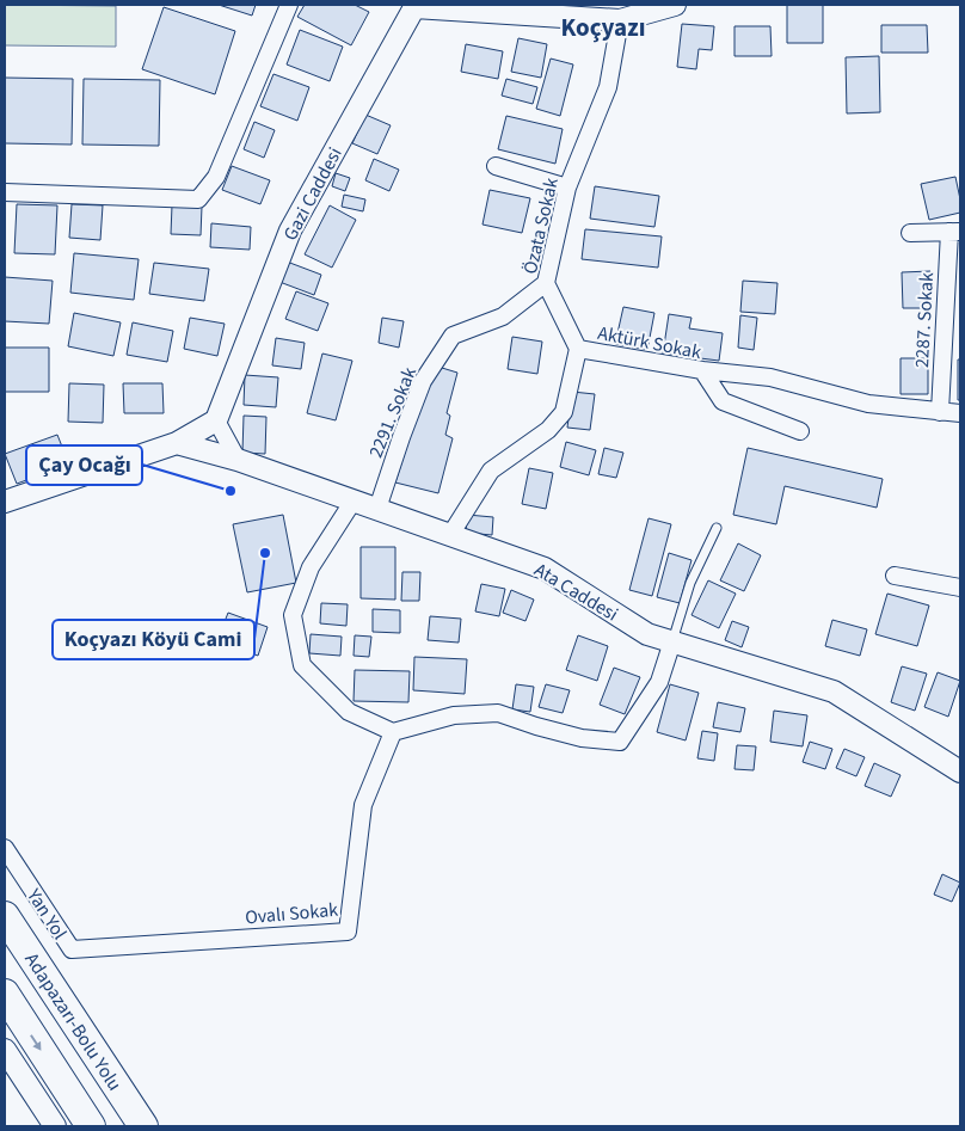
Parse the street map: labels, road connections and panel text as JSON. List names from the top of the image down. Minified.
{"streets":{"highway":["Adapazarı-Bolu Yolu"],"street":["Gazi Caddesi","Özata Sokak","2287. Sokak","Aktürk Sokak","2291. Sokak","Ata Caddesi","Ovalı Sokak","Yan Yol"]},"crossings":[["Gazi Caddesi","Özata Sokak"],["Özata Sokak","Aktürk Sokak"],["Özata Sokak","2291. Sokak"],["2291. Sokak","Ata Caddesi"],["Ovalı Sokak","Yan Yol"]],"districts":["Koçyazı"],"places":["Çay Ocağı","Koçyazı Köyü Cami"]}
